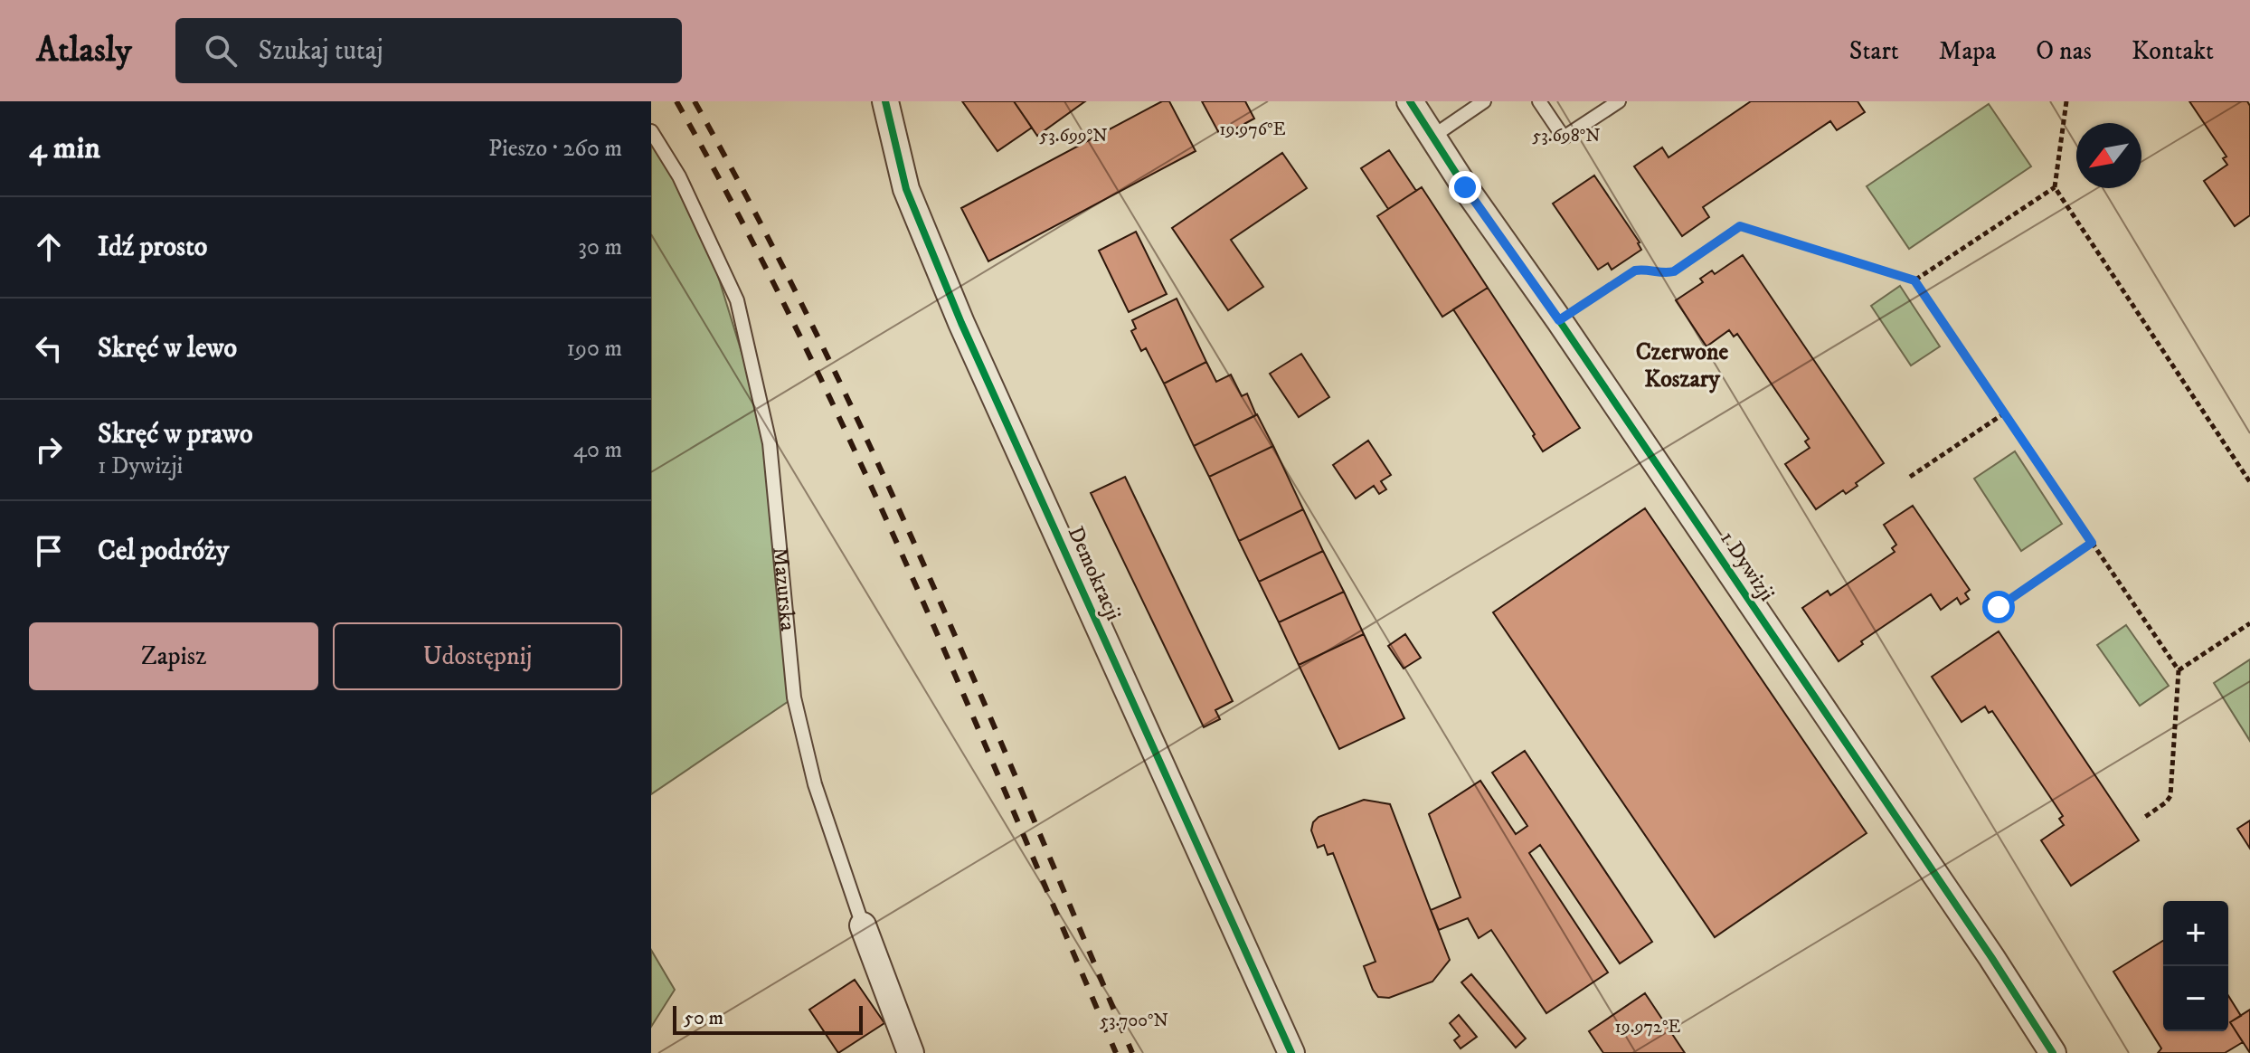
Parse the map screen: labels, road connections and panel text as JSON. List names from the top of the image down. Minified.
{"streets":{"street":["1 Dywizji","Demokracji","Mazurska"]},"districts":["Czerwone Koszary"],"scale_bar":"50 m","north":"bottom left","page":{"header":"Atlasly","search":"Szukaj tutaj","nav":["Start","Mapa","O nas","Kontakt"],"heading":["4 min","Pieszo · 260 m"],"list":[["Idź prosto","30 m"],["Skręć w lewo","190 m"],["Skręć w prawo","1 Dywizji","40 m"],"Cel podróży"],"buttons":["Zapisz","Udostępnij"],"map_buttons":["+","−"],"scale":"50 m"},"coordinates":["19.976°E","53.699°N","53.698°N","53.700°N","19.972°E"]}
